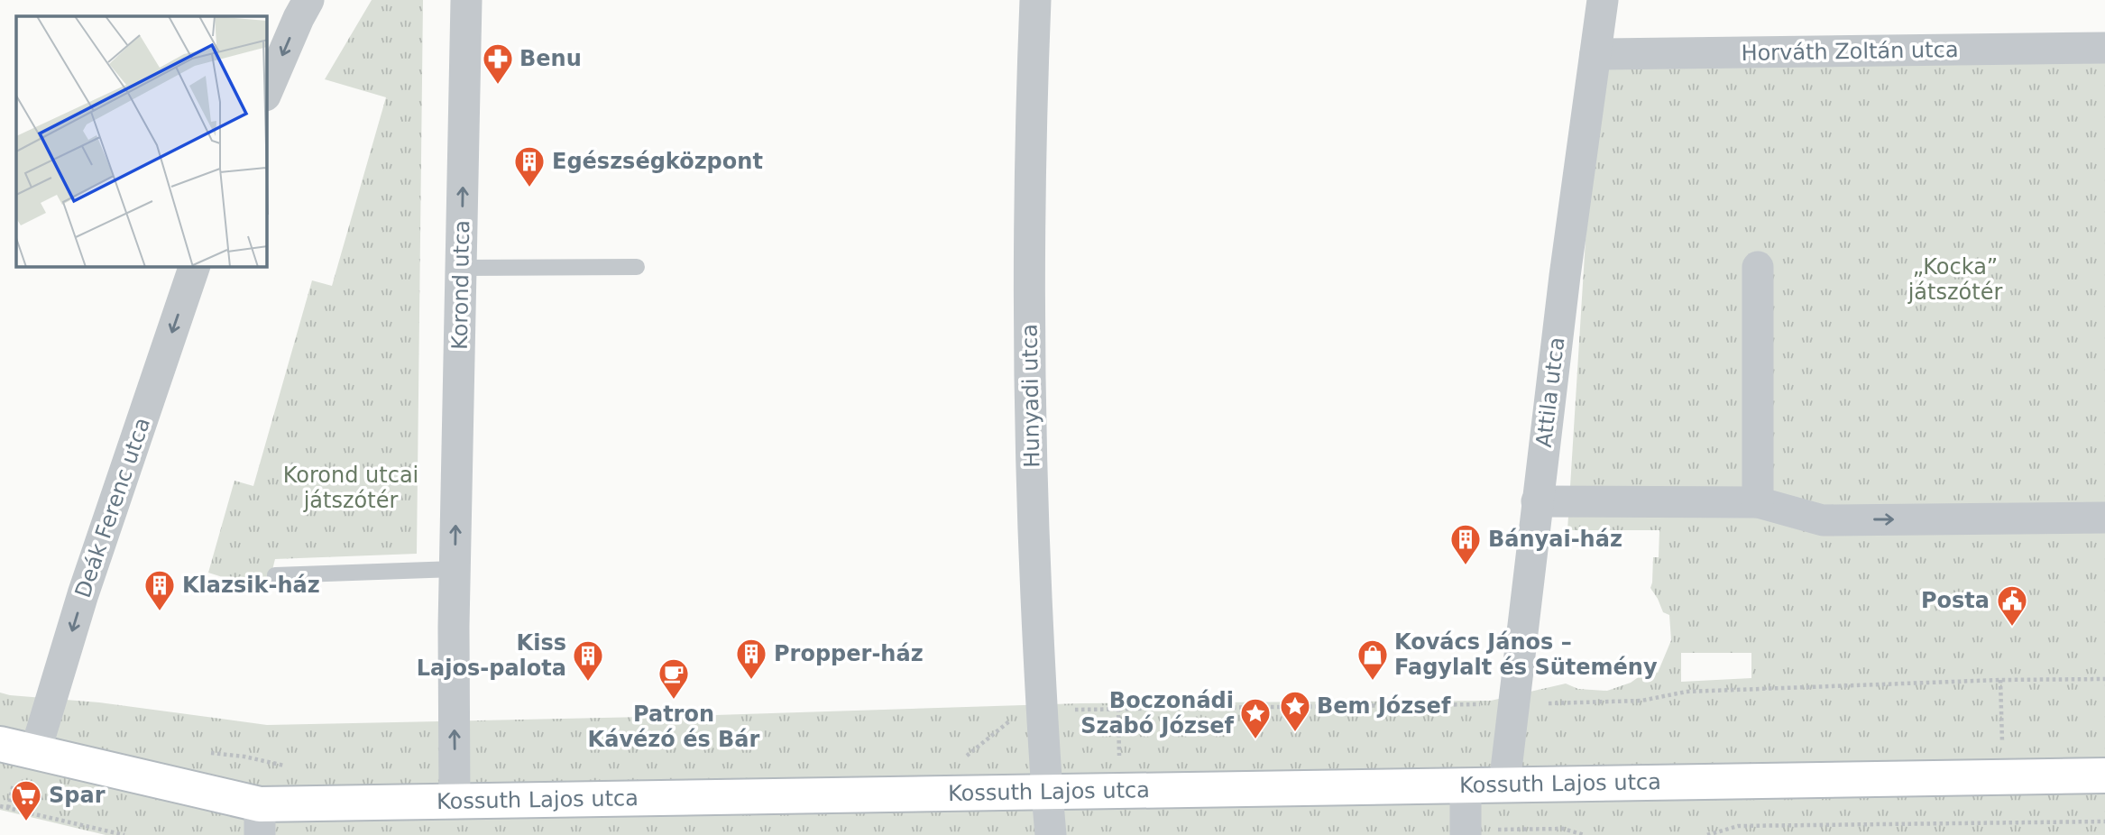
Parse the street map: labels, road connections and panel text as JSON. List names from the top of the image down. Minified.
{"streets":{"street":["Horváth Zoltán utca","Korond utca","Attila utca","Hunyadi utca","Deák Ferenc utca","Kossuth Lajos utca"]},"crossings":[["Horváth Zoltán utca","Attila utca"],["Korond utca","Kossuth Lajos utca"],["Attila utca","Kossuth Lajos utca"],["Hunyadi utca","Kossuth Lajos utca"],["Deák Ferenc utca","Kossuth Lajos utca"]],"one_way":["Korond utca","Deák Ferenc utca"],"parks":["„Kocka” játszótér","Korond utcai játszótér"],"places":{"pharmacy":["Benu"],"building":["Egészségközpont","Bányai-ház","Klazsik-ház","Propper-ház","Kiss Lajos-palota"],"public building":["Posta"],"shop":["Kovács János – Fagylalt és Sütemény"],"cafe":["Patron Kávézó és Bár"],"place":["Bem József","Boczonádi Szabó József"],"supermarket":["Spar"]}}
